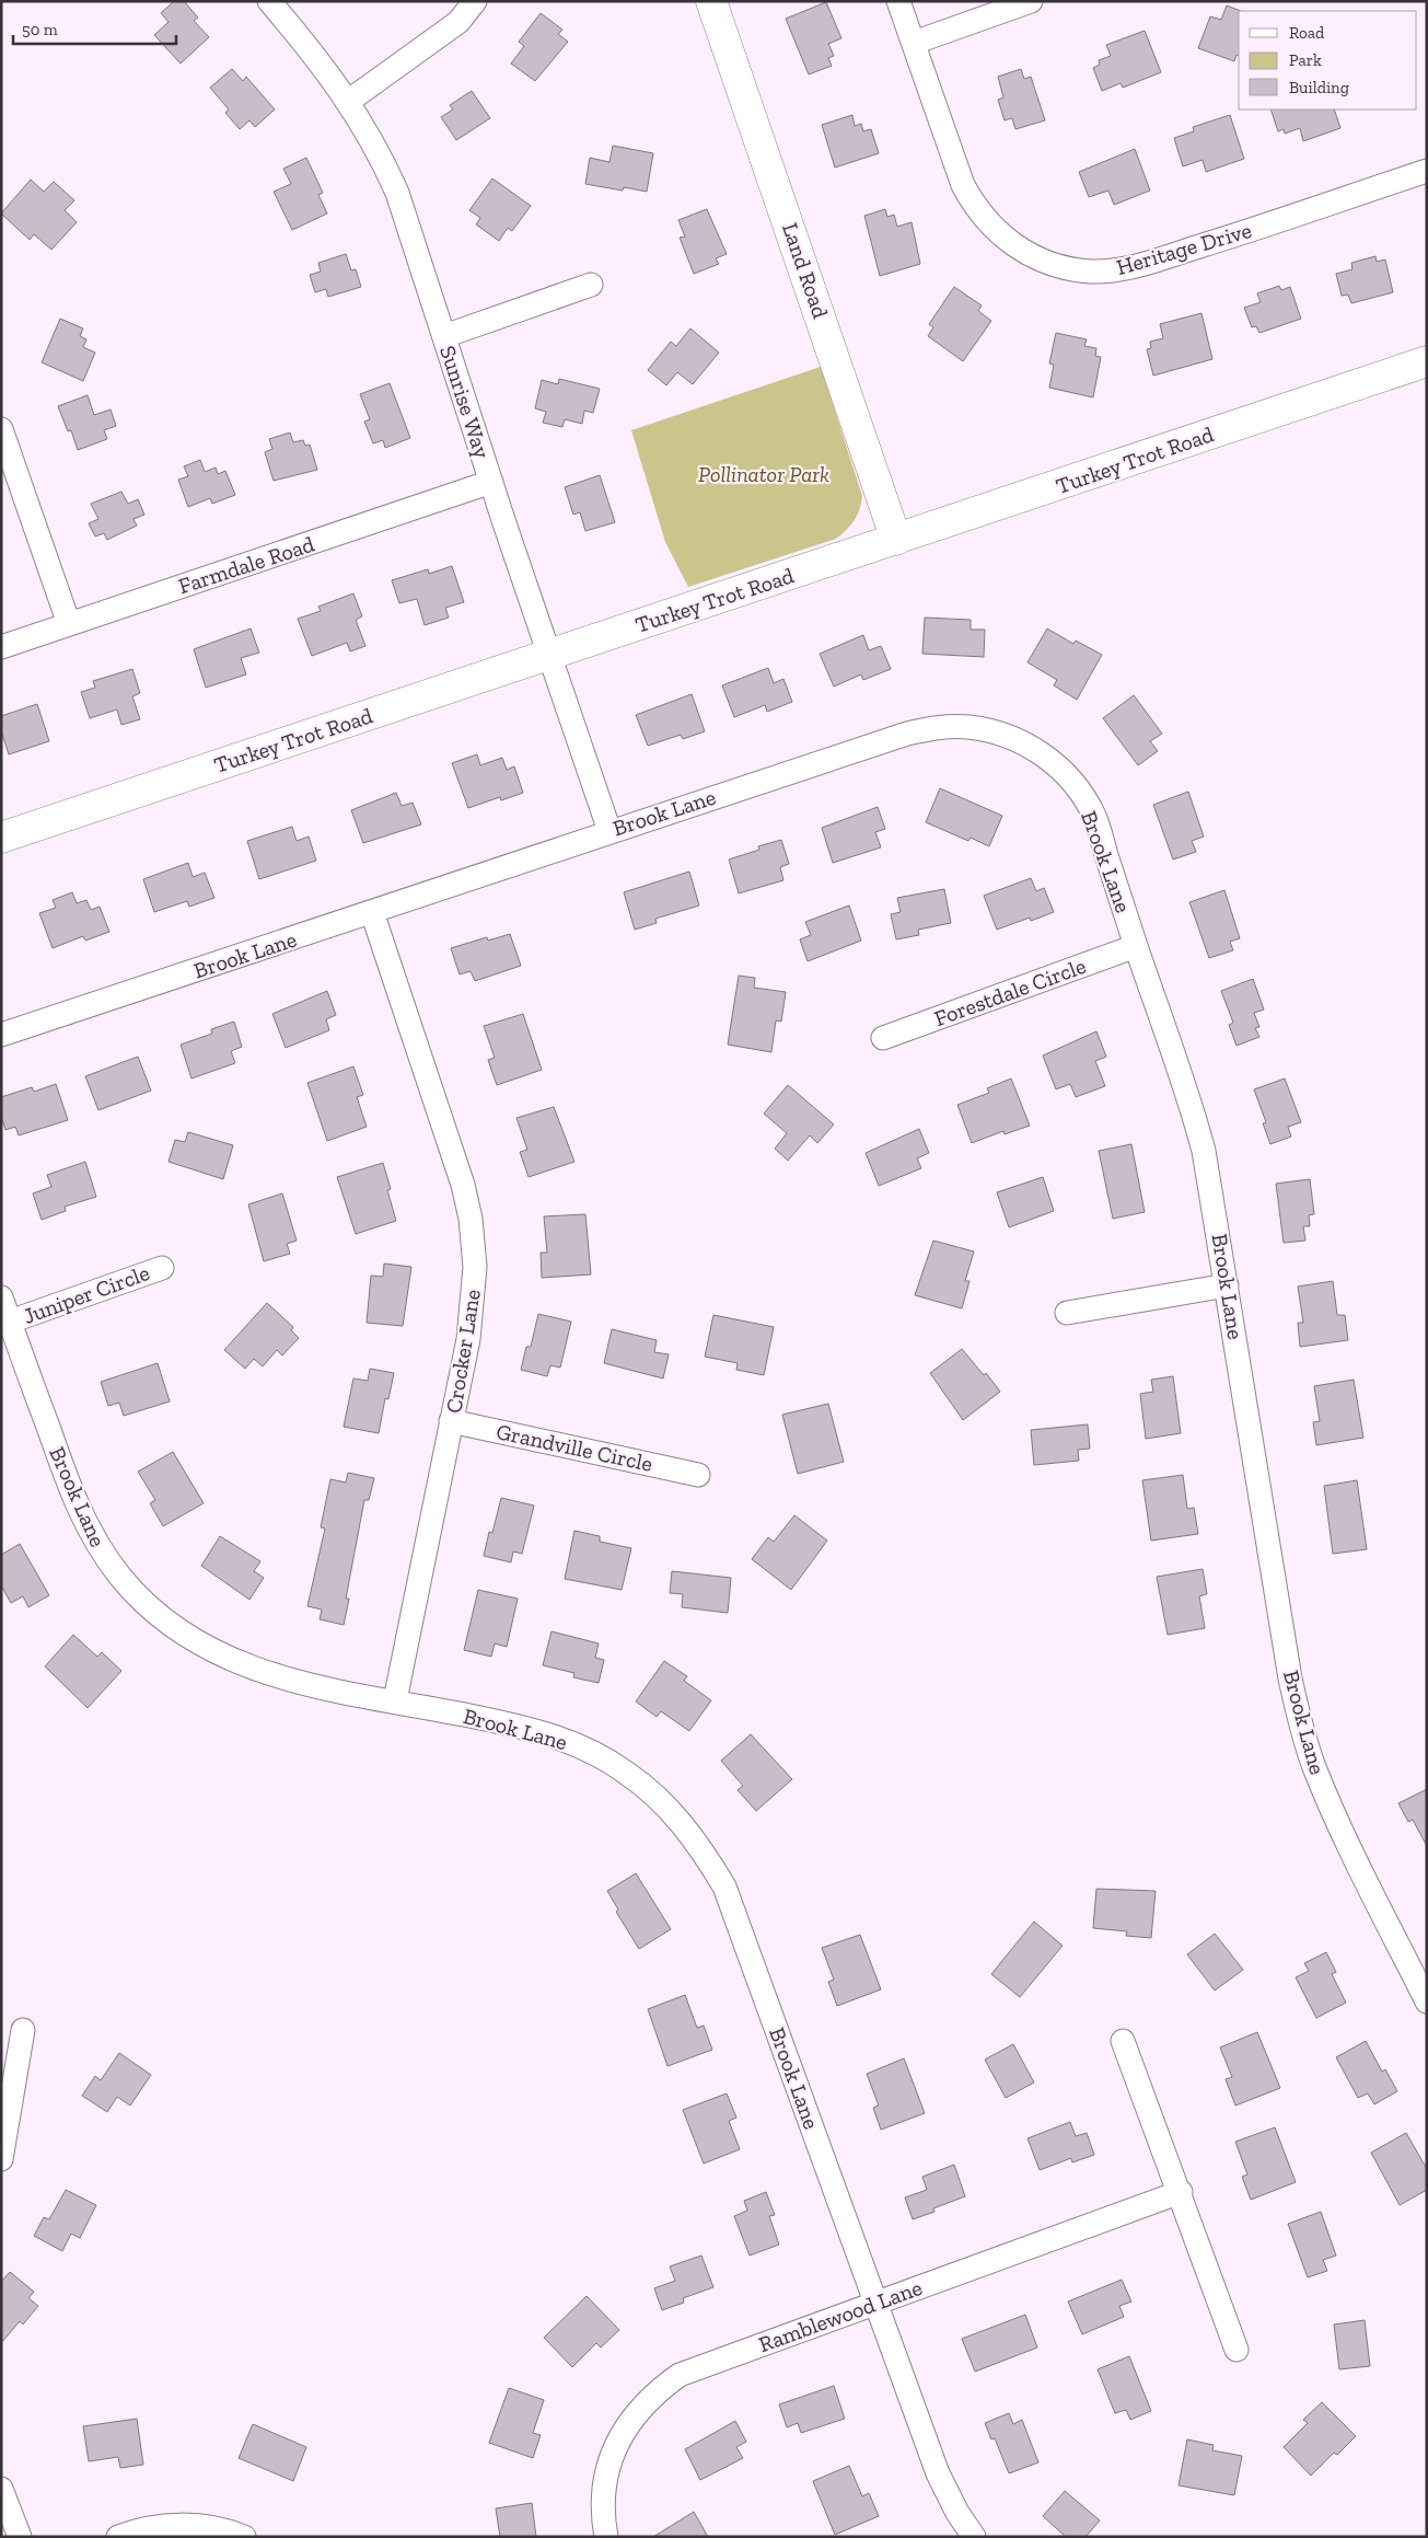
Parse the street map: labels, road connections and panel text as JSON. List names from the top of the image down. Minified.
{"streets":{"street":["Heritage Drive","Land Road","Sunrise Way","Turkey Trot Road","Farmdale Road","Brook Lane","Forestdale Circle","Juniper Circle","Crocker Lane","Grandville Circle","Ramblewood Lane"]},"crossings":[["Land Road","Turkey Trot Road"],["Sunrise Way","Turkey Trot Road"],["Sunrise Way","Farmdale Road"],["Sunrise Way","Brook Lane"],["Brook Lane","Forestdale Circle"],["Brook Lane","Juniper Circle"],["Brook Lane","Crocker Lane"],["Brook Lane","Ramblewood Lane"],["Crocker Lane","Grandville Circle"]],"parks":["Pollinator Park"],"legend":["Road","Park","Building"],"scale_bar":"50 m"}
